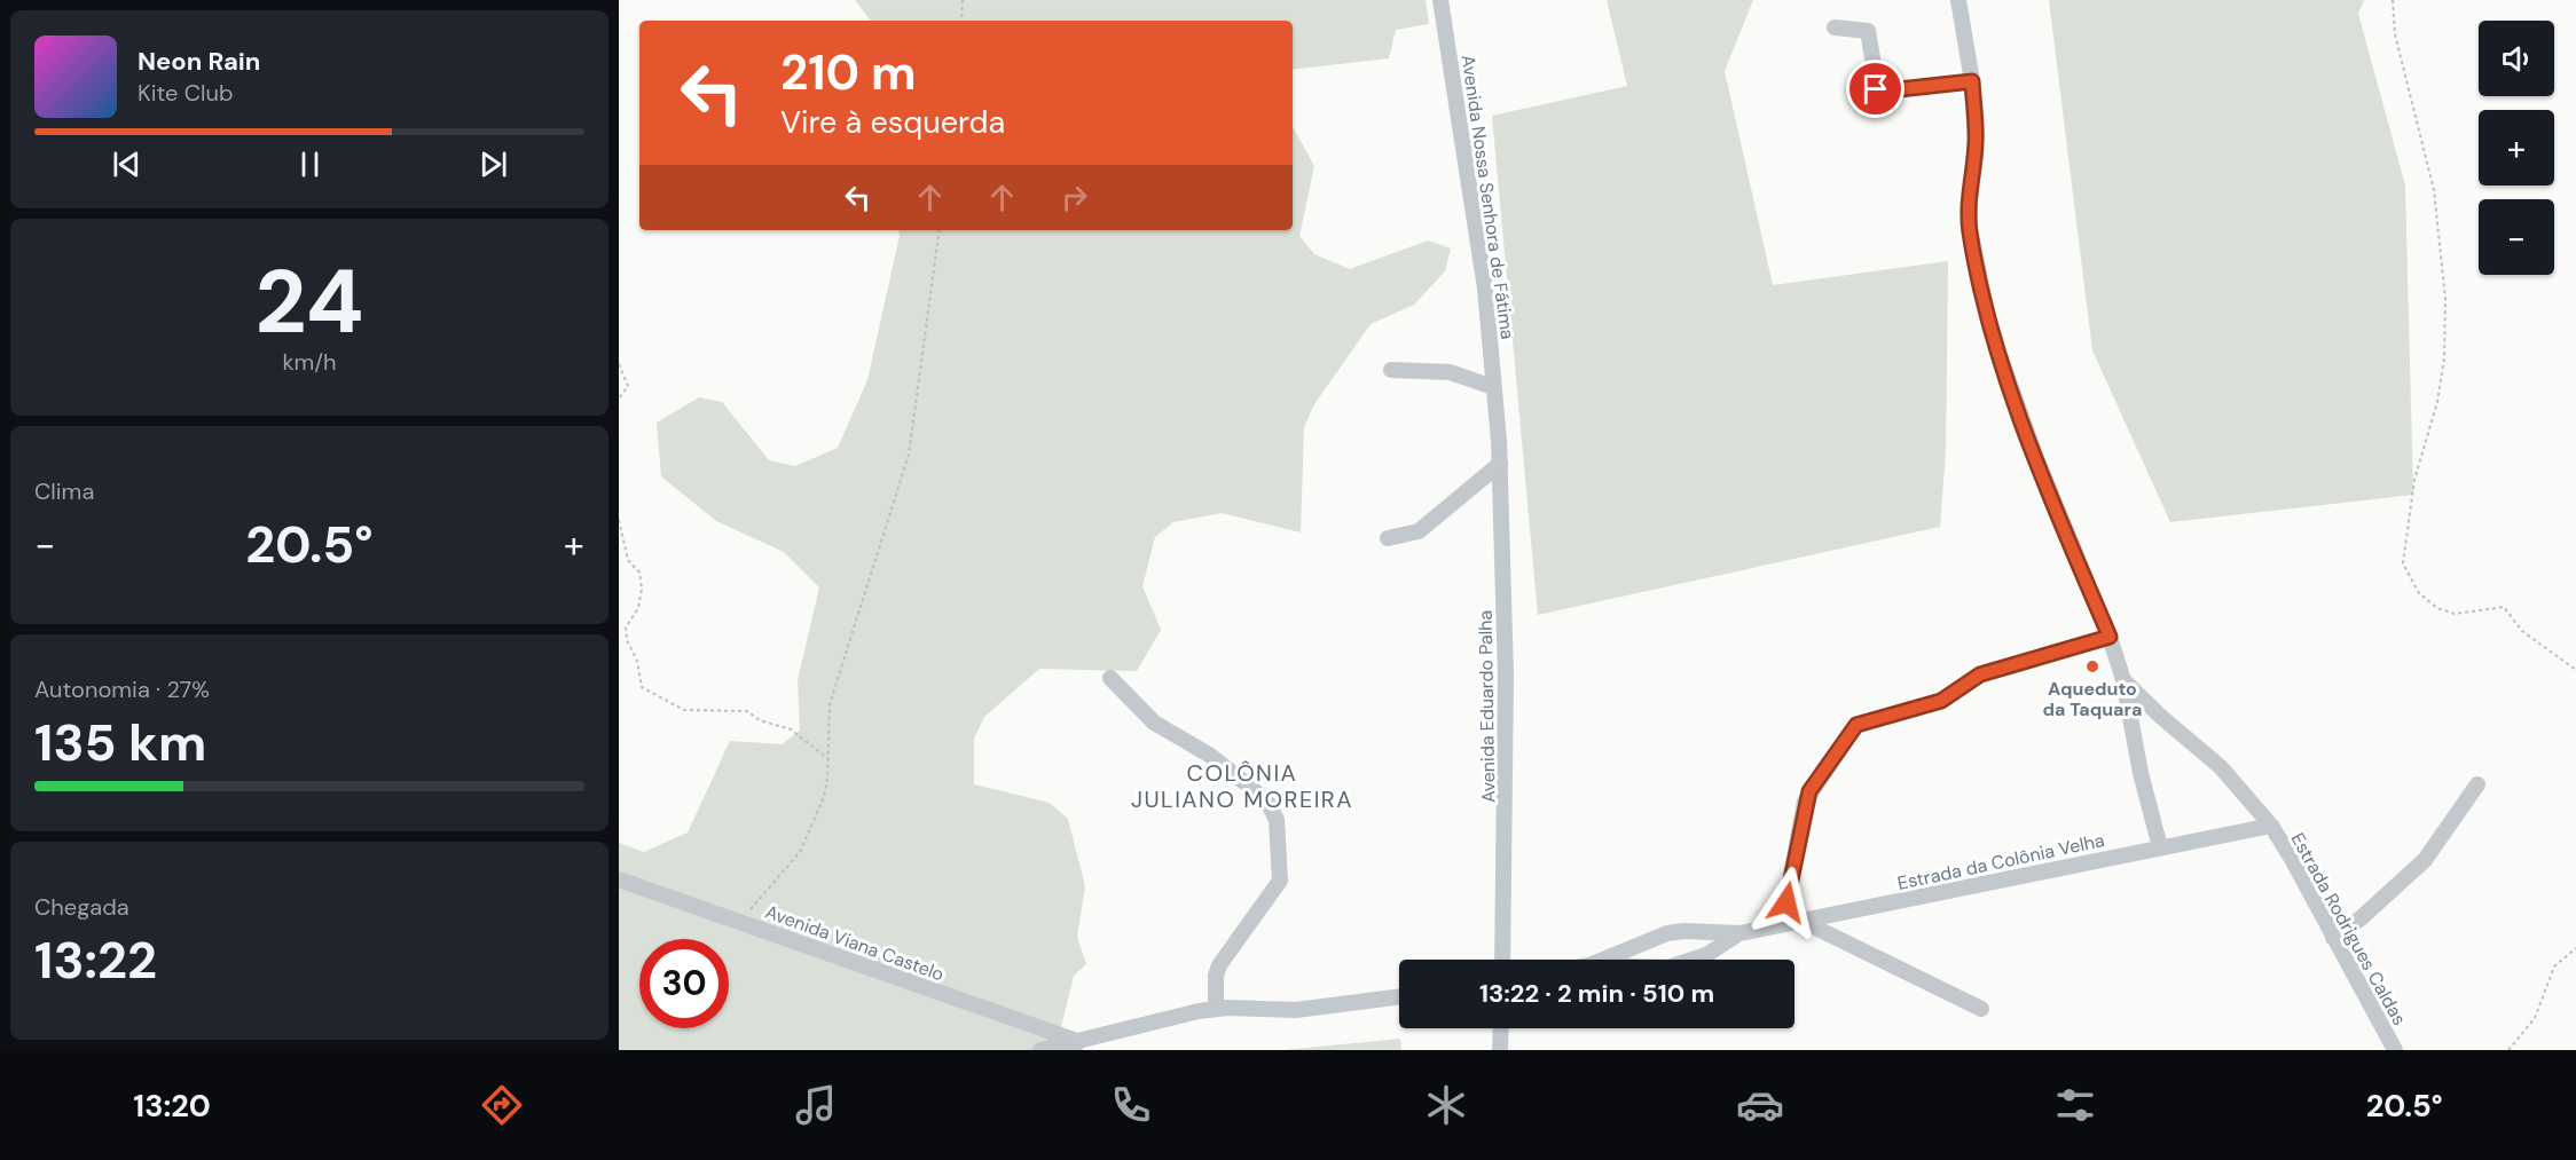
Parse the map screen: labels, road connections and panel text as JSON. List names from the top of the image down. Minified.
{"streets":{"street":["Avenida Nossa Senhora de Fátima","Avenida Eduardo Palha","Estrada da Colônia Velha","Estrada Rodrigues Caldas","Avenida Viana Castelo"]},"crossings":[["Avenida Nossa Senhora de Fátima","Avenida Eduardo Palha"],["Estrada da Colônia Velha","Estrada Rodrigues Caldas"]],"districts":["COLÔNIA JULIANO MOREIRA"],"places":["Aqueduto da Taquara"],"page":{"map_buttons":["+","−"],"turn":["210 m","Vire à esquerda"],"song":["Neon Rain","Kite Club"],"tile":[["24","km/h"],"Clima",["Autonomia · 27%","135 km"],["Chegada","13:22"]],"heat":["−","20.5°","+"],"limit":"30","trip":"13:22 · 2 min · 510 m","tabs":["13:20","20.5°"]}}
